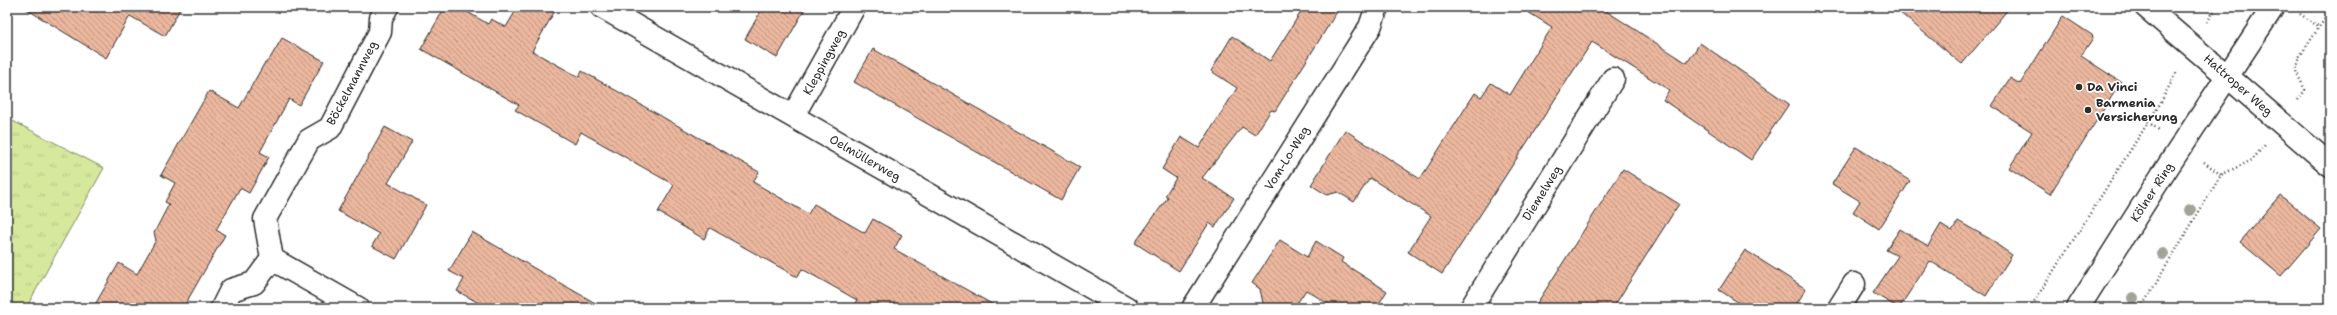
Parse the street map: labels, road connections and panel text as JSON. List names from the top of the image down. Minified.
{"streets":{"street":["Kleppingweg","Böckelmannweg","Hattroper Weg","Oelmüllerweg","Vom-Lo-Weg","Kölner Ring","Diemelweg"]},"crossings":[["Kleppingweg","Oelmüllerweg"],["Hattroper Weg","Kölner Ring"]],"places":["Da Vinci","Barmenia Versicherung"]}
